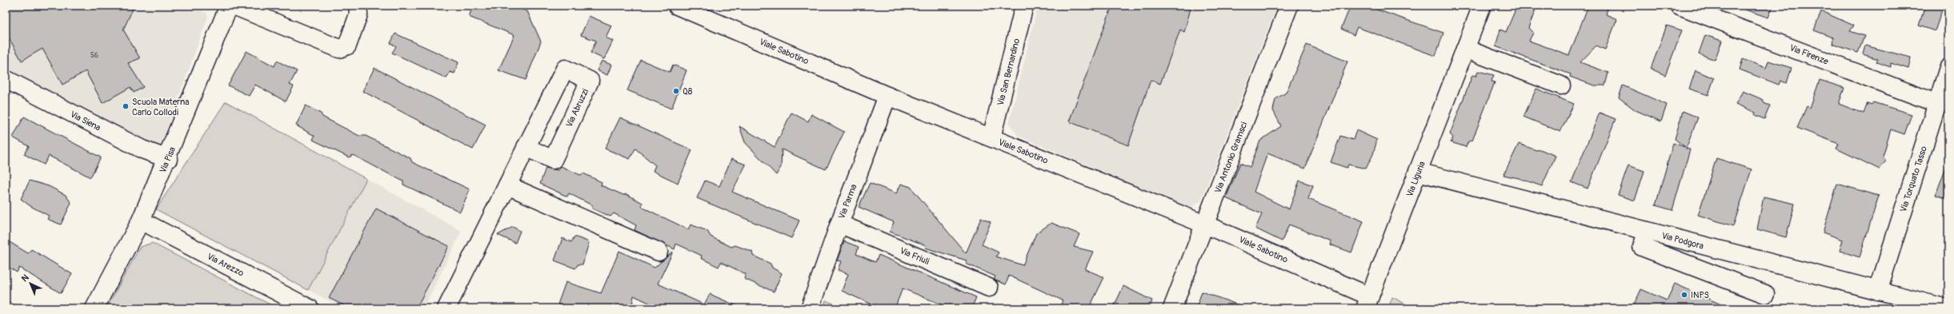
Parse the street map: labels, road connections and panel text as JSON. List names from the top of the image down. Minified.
{"streets":{"street":["Viale Sabotino","Via Firenze","Via San Bernardino","Via Abruzzi","Via Siena","Via Antonio Gramsci","Via Pisa","Via Liguria","Via Torquato Tasso","Via Parma","Via Podgora","Via Friuli","Via Arezzo"]},"crossings":[["Viale Sabotino","Via San Bernardino"],["Viale Sabotino","Via Antonio Gramsci"],["Viale Sabotino","Via Liguria"],["Viale Sabotino","Via Parma"],["Via Firenze","Via Torquato Tasso"],["Via Siena","Via Pisa"],["Via Pisa","Via Arezzo"],["Via Liguria","Via Podgora"],["Via Torquato Tasso","Via Podgora"],["Via Parma","Via Friuli"]],"places":["Q8","Scuola Materna Carlo Collodi","INPS"],"house_numbers":["56"],"north":"top left"}
